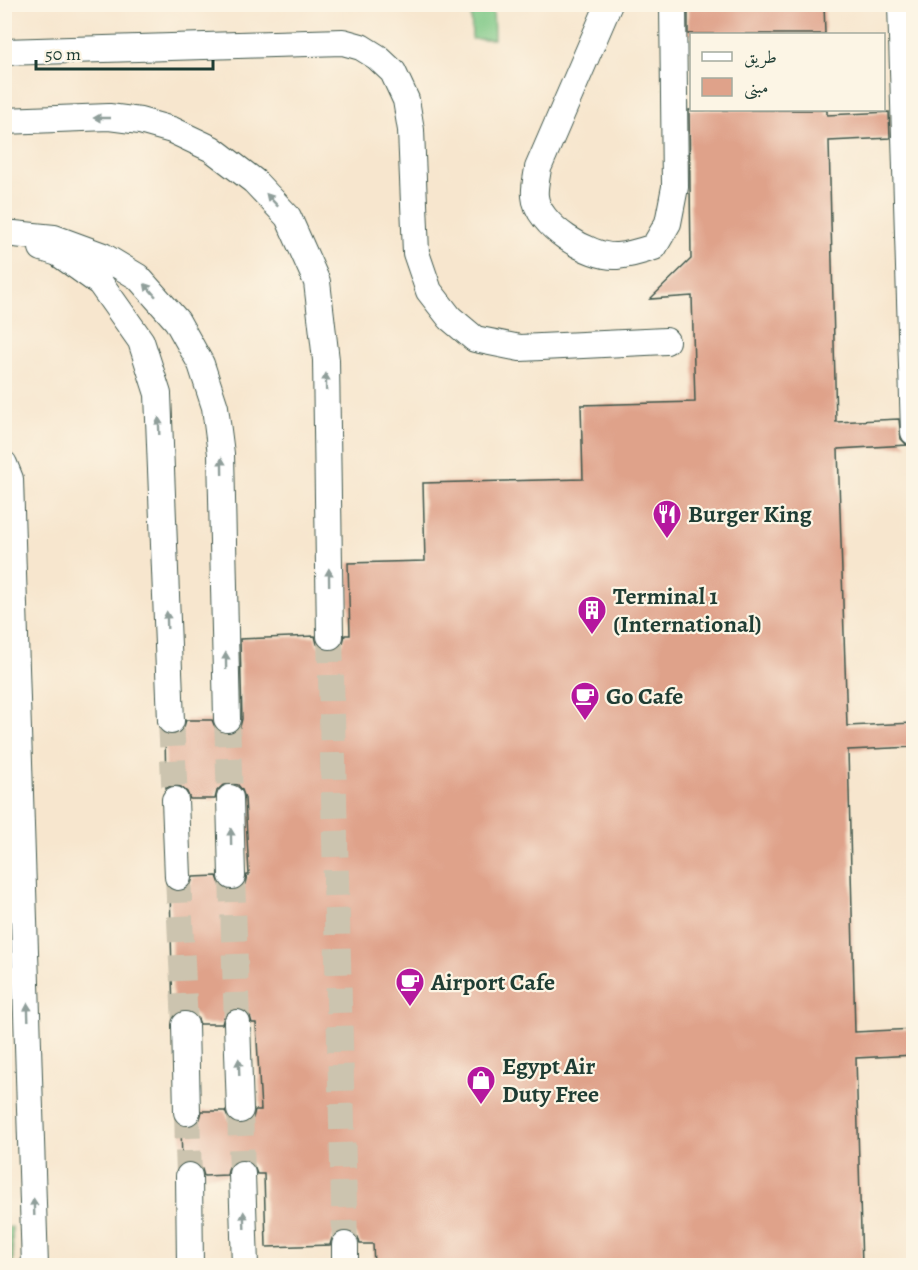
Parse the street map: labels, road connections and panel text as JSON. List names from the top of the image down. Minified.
{"places":{"restaurant":["Burger King"],"building":["Terminal 1 (International)"],"cafe":["Go Cafe","Airport Cafe"],"shop":["Egypt Air Duty Free"]},"legend":["طريق","مبنى"],"scale_bar":"50 m"}
